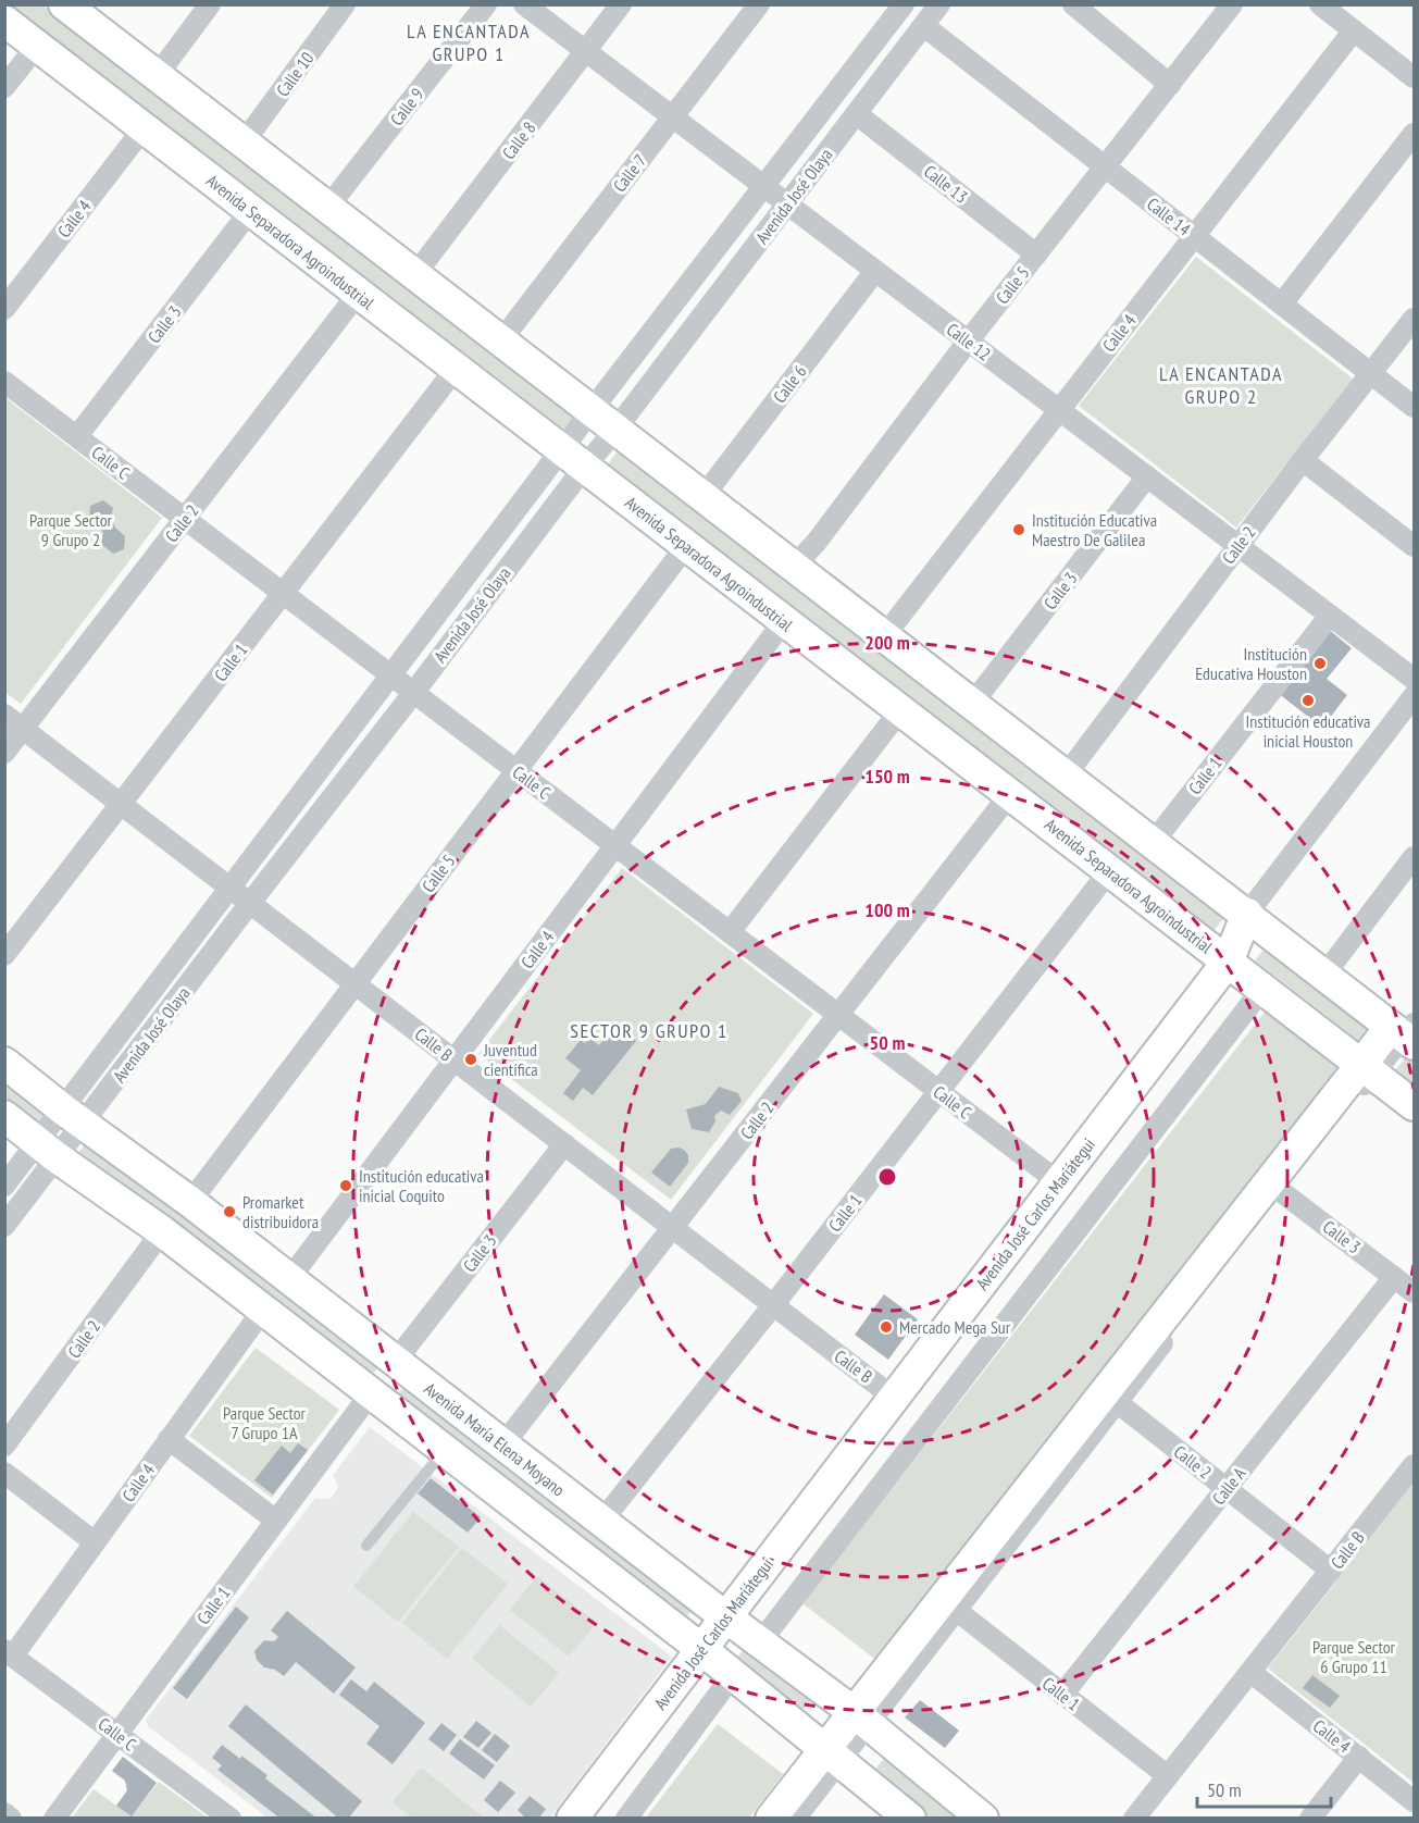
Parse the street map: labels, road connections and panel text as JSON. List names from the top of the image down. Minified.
{"streets":{"street":["Calle 10","Calle 9","Calle 8","Calle 7","Calle 13","Avenida José Olaya","Calle 14","Calle 4","Avenida Separadora Agroindustrial","Calle 5","Calle 3","Calle 12","Calle 6","Calle C","Calle 2","Calle 1","Calle B","Avenida José Carlos Mariátegui","Avenida María Elena Moyano","Calle A"]},"crossings":[["Calle 8","Calle 12"],["Calle 7","Calle 12"],["Calle 13","Avenida José Olaya"],["Calle 13","Calle 5"],["Avenida José Olaya","Calle 14"],["Avenida José Olaya","Avenida Separadora Agroindustrial"],["Avenida José Olaya","Calle 12"],["Avenida José Olaya","Calle C"],["Avenida José Olaya","Calle B"],["Avenida José Olaya","Avenida María Elena Moyano"],["Calle 14","Calle 4"],["Calle 14","Calle 5"],["Calle 14","Calle 2"],["Calle 4","Avenida Separadora Agroindustrial"],["Calle 4","Calle 12"],["Calle 4","Calle C"],["Calle 4","Calle B"],["Calle 4","Avenida María Elena Moyano"],["Avenida Separadora Agroindustrial","Calle 5"],["Avenida Separadora Agroindustrial","Calle 3"],["Avenida Separadora Agroindustrial","Calle 2"],["Avenida Separadora Agroindustrial","Calle 1"],["Avenida Separadora Agroindustrial","Avenida José Carlos Mariátegui"],["Calle 5","Calle 12"],["Calle 5","Calle C"],["Calle 5","Calle B"],["Calle 5","Avenida María Elena Moyano"],["Calle 3","Calle 12"],["Calle 3","Calle C"],["Calle 3","Calle B"],["Calle 3","Avenida María Elena Moyano"],["Calle 3","Calle A"],["Calle 12","Calle 6"],["Calle 12","Calle 2"],["Calle 12","Calle 1"],["Calle C","Calle 2"],["Calle C","Calle 1"],["Calle C","Avenida José Carlos Mariátegui"],["Calle 2","Calle B"],["Calle 2","Avenida María Elena Moyano"],["Calle 2","Calle A"],["Calle 1","Calle B"],["Calle 1","Avenida María Elena Moyano"],["Calle 1","Calle A"],["Calle B","Avenida José Carlos Mariátegui"],["Avenida José Carlos Mariátegui","Avenida María Elena Moyano"]],"districts":["LA ENCANTADA GRUPO 1","LA ENCANTADA GRUPO 2","SECTOR 9 GRUPO 1"],"parks":["Parque Sector 9 Grupo 2","Parque Sector 7 Grupo 1A","Parque Sector 6 Grupo 11"],"places":["Institución Educativa Maestro De Galilea","Institución Educativa Houston","Institución educativa inicial Houston","Juventud científica","Institución educativa inicial Coquito","Promarket distribuidora","Mercado Mega Sur"],"scale_bar":"50 m","rings":["200 m","150 m","100 m","50 m"]}
